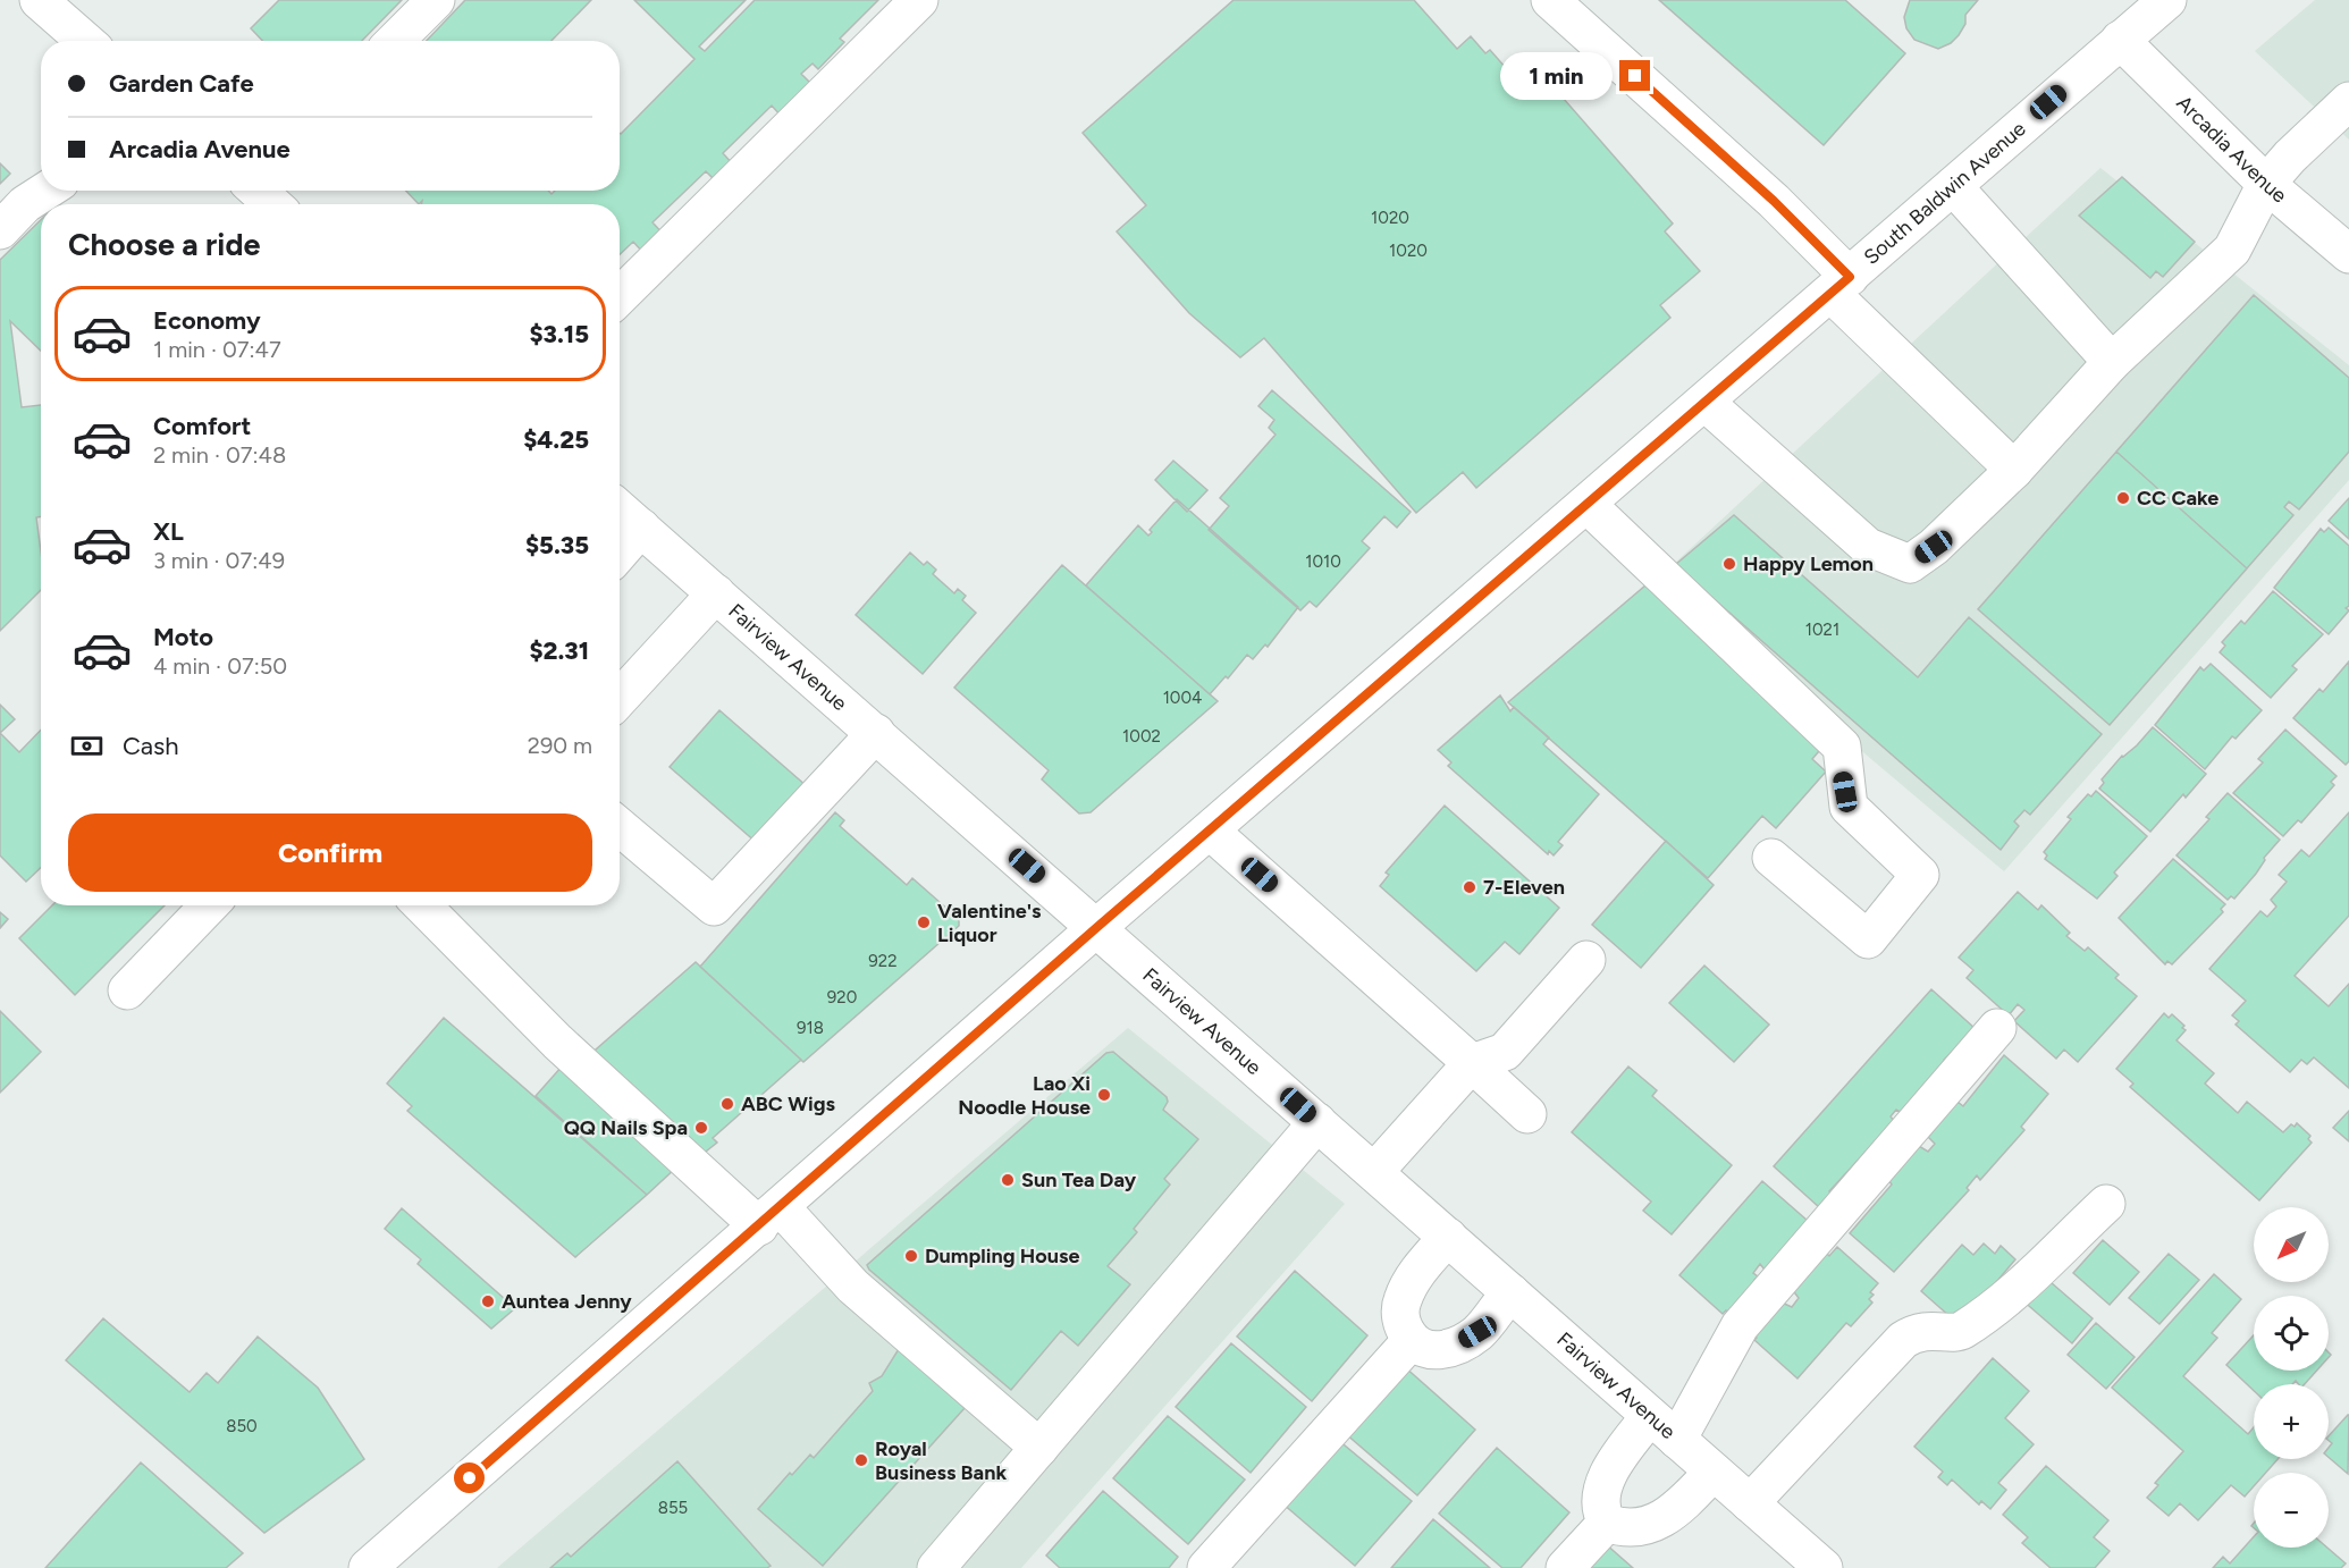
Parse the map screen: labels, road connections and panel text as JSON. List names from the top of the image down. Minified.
{"streets":{"street":["Arcadia Avenue","South Baldwin Avenue","Fairview Avenue"]},"crossings":[["Arcadia Avenue","South Baldwin Avenue"],["South Baldwin Avenue","Fairview Avenue"]],"places":["CC Cake","Happy Lemon","7-Eleven","Valentine's Liquor","Lao Xi Noodle House","ABC Wigs","QQ Nails Spa","Sun Tea Day","Dumpling House","Auntea Jenny","Royal Business Bank"],"house_numbers":["1020","1020","1010","1021","1004","1002","922","920","918","850","855"],"north":"bottom left","page":{"banner":["Garden Cafe","Arcadia Avenue"],"bubble":"1 min","heading":"Choose a ride","list":[{"name":"Economy","note":"1 min · 07:47","value":"$3.15"},{"name":"Comfort","note":"2 min · 07:48","value":"$4.25"},{"name":"XL","note":"3 min · 07:49","value":"$5.35"},{"name":"Moto","note":"4 min · 07:50","value":"$2.31"}],"pay":["Cash","290 m"],"buttons":"Confirm","map_buttons":["+","−"]}}
